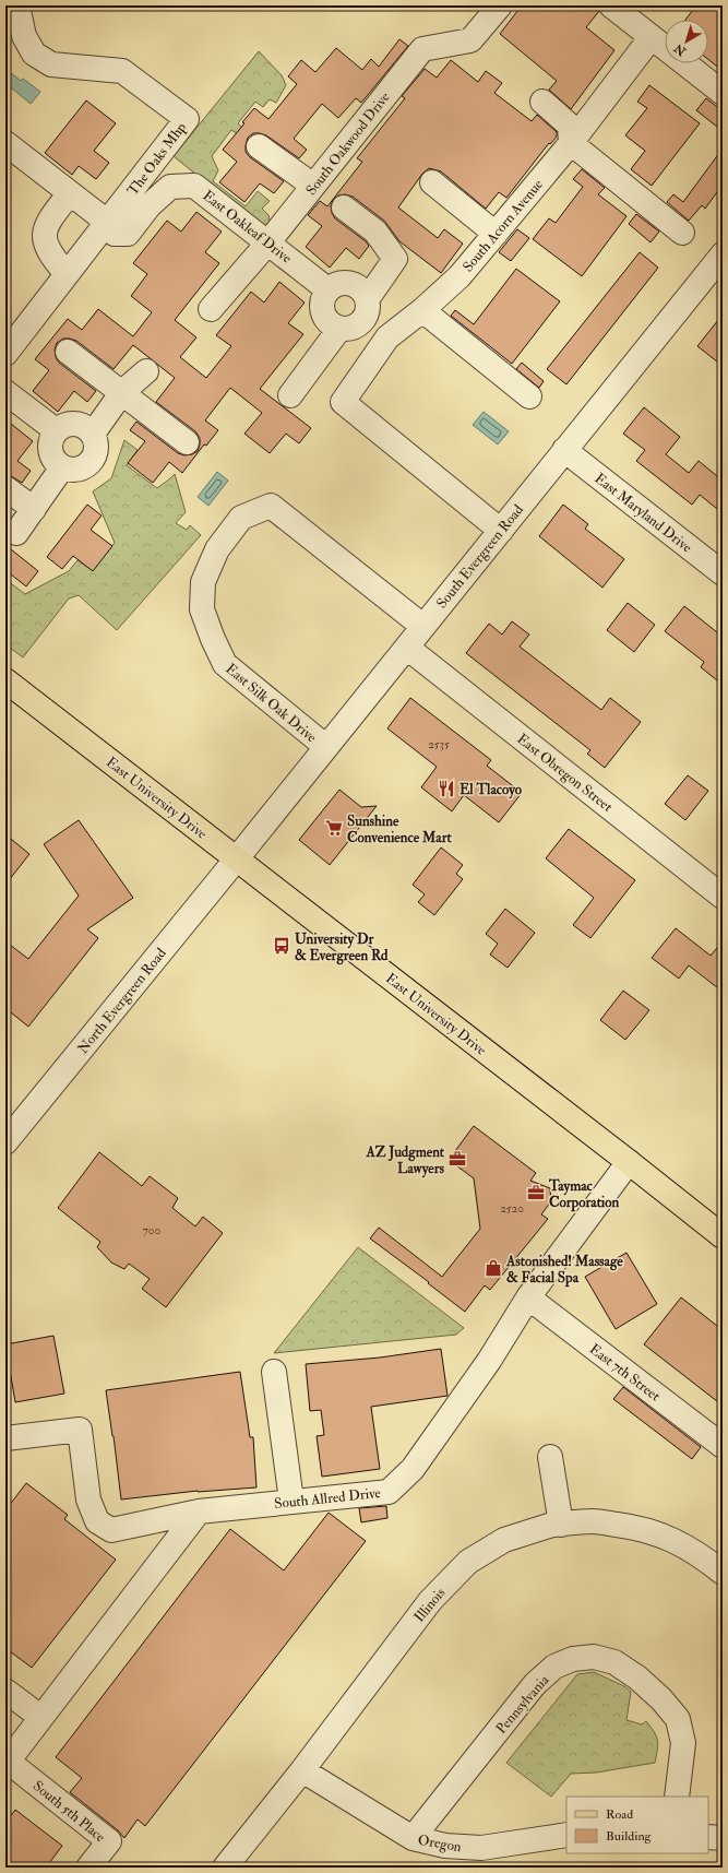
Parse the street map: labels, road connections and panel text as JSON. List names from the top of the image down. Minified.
{"streets":{"main road":["East University Drive"],"street":["South Oakwood Drive","The Oaks Mhp","South Acorn Avenue","East Oakleaf Drive","East Maryland Drive","South Evergreen Road","East Silk Oak Drive","East Obregon Street","North Evergreen Road","East 7th Street","South Allred Drive","Illinois","Pennsylvania","South 5th Place","Oregon"]},"crossings":[["South Oakwood Drive","East Oakleaf Drive"],["The Oaks Mhp","East Oakleaf Drive"],["South Acorn Avenue","South Evergreen Road"],["East Maryland Drive","South Evergreen Road"],["South Evergreen Road","East Silk Oak Drive"],["South Evergreen Road","East Obregon Street"],["South Evergreen Road","East University Drive"],["South Evergreen Road","North Evergreen Road"],["East University Drive","North Evergreen Road"],["East University Drive","South Allred Drive"],["East 7th Street","South Allred Drive"],["Illinois","Oregon"],["Pennsylvania","Oregon"]],"places":{"restaurant":["El Tlacoyo"],"supermarket":["Sunshine Convenience Mart"],"bus stop":["University Dr & Evergreen Rd"],"office":["AZ Judgment Lawyers","Taymac Corporation"],"shop":["Astonished! Massage & Facial Spa"]},"house_numbers":["2535","2520","700"],"legend":["Road","Building"],"north":"bottom left"}
